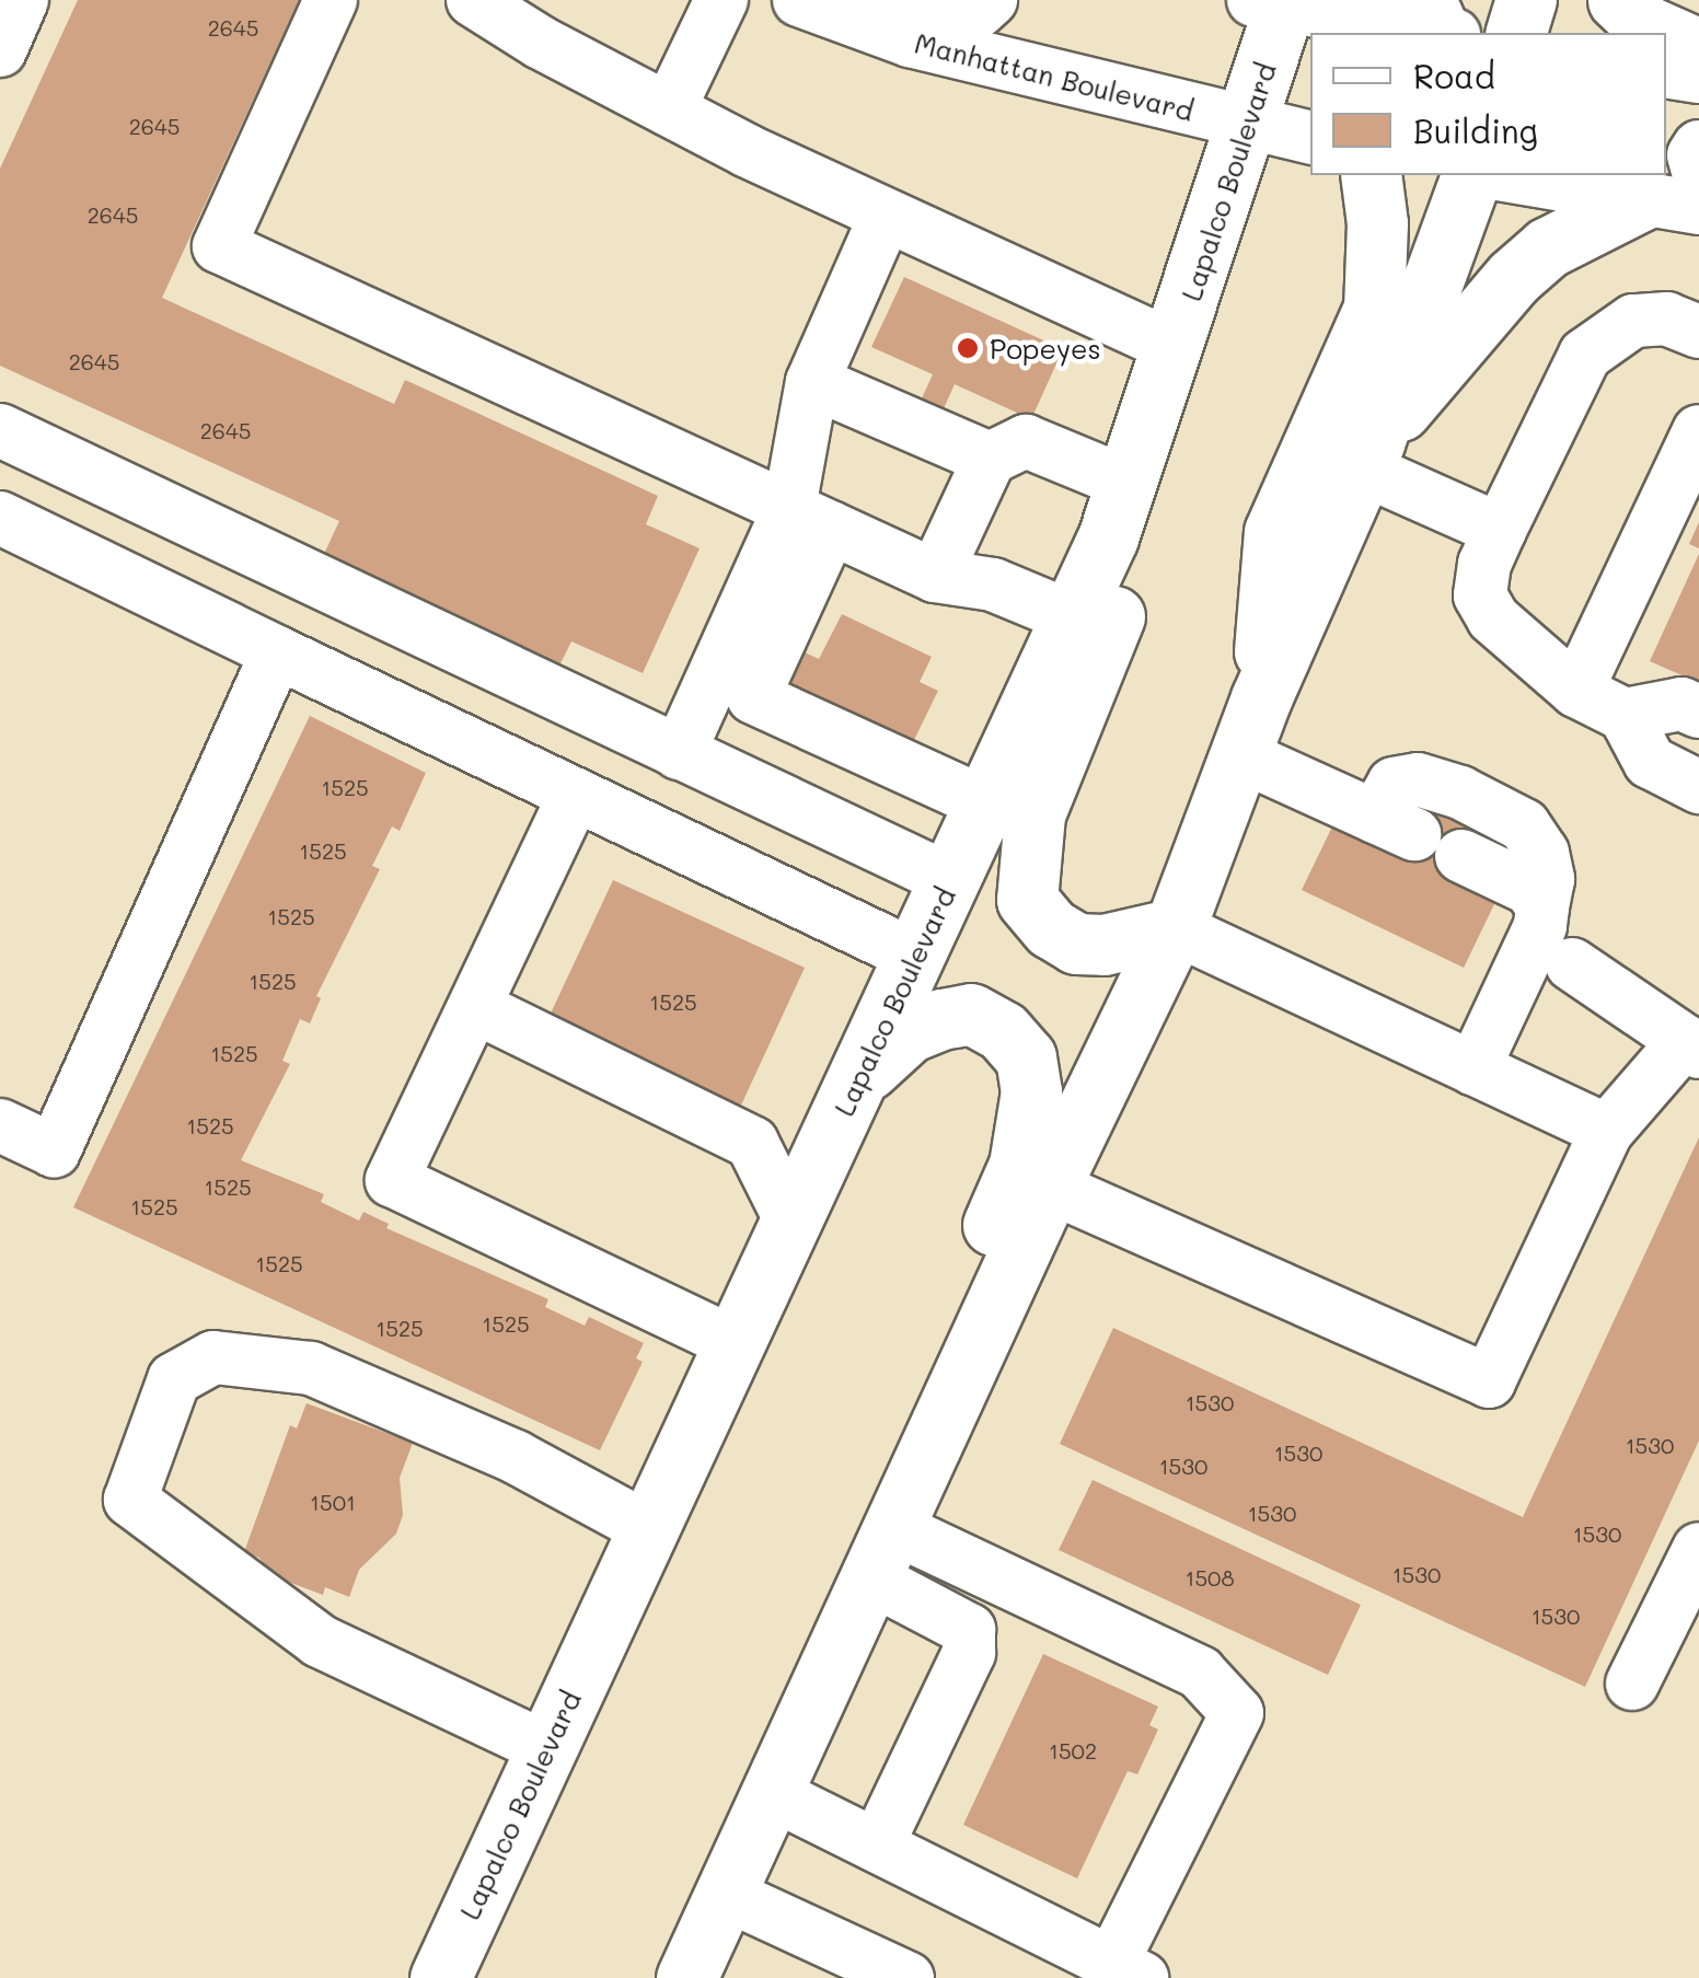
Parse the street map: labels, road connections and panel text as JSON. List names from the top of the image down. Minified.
{"streets":{"main road":["Lapalco Boulevard"],"street":["Manhattan Boulevard"]},"crossings":[["Manhattan Boulevard","Lapalco Boulevard"]],"places":["Popeyes"],"house_numbers":["2645","2645","2645","2645","2645","1525","1525","1525","1525","1525","1525","1525","1525","1525","1525","1525","1525","1530","1530","1530","1530","1501","1530","1530","1530","1508","1530","1502"],"legend":["Road","Building"]}
